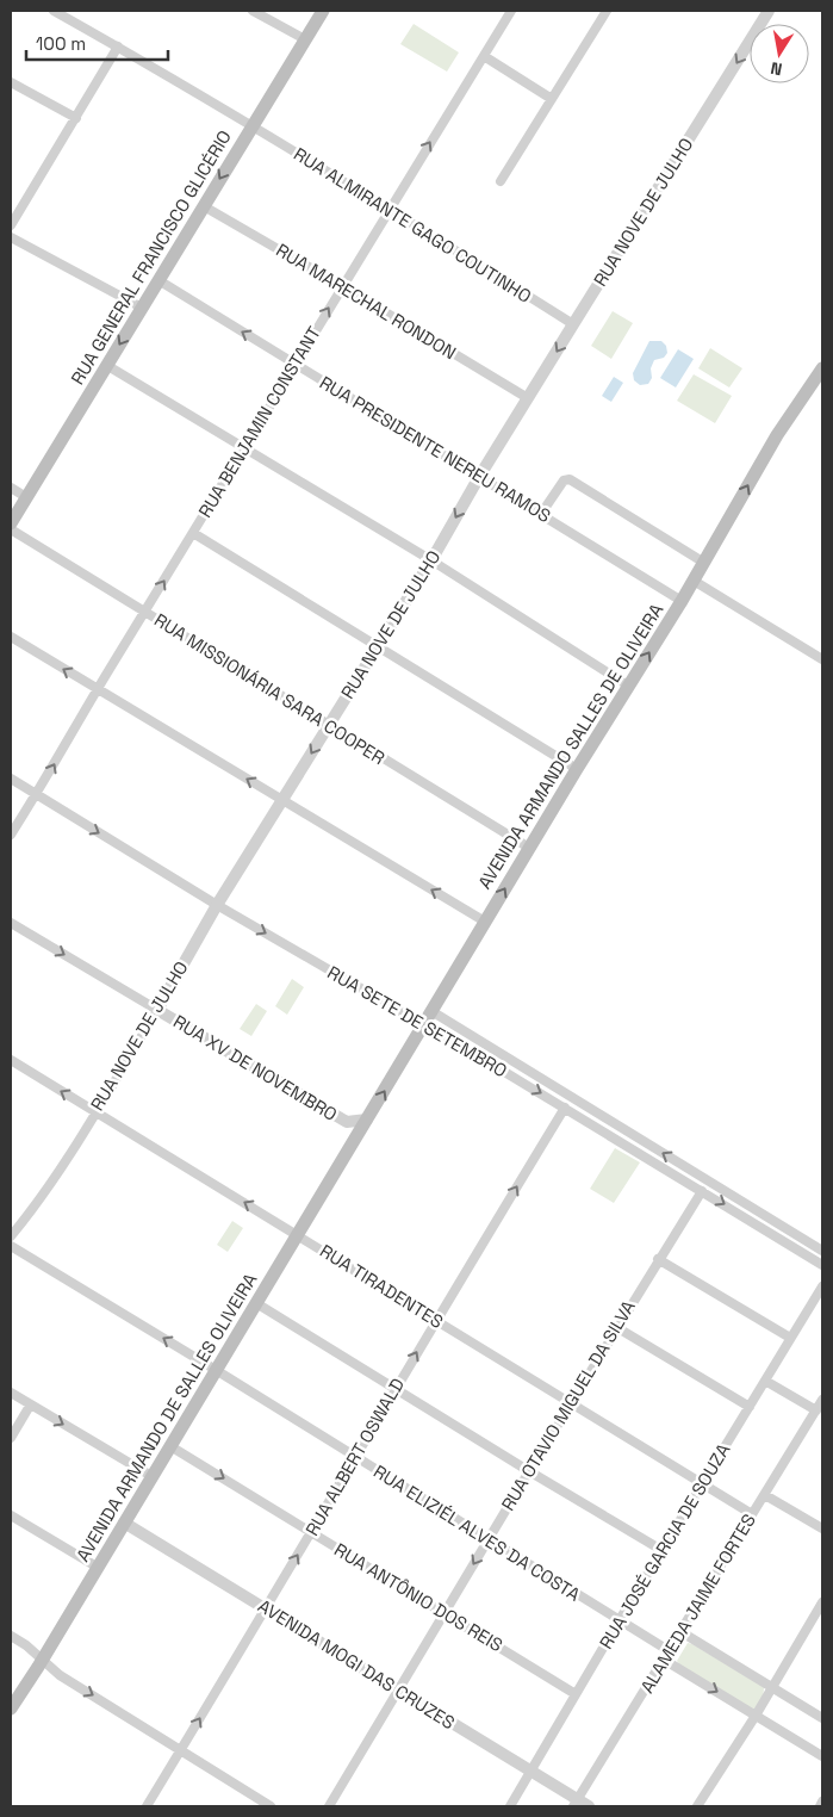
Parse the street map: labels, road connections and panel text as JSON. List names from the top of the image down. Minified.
{"streets":{"main road":["RUA GENERAL FRANCISCO GLICÉRIO","AVENIDA ARMANDO SALLES DE OLIVEIRA","AVENIDA ARMANDO DE SALLES OLIVEIRA"],"street":["RUA NOVE DE JULHO","RUA ALMIRANTE GAGO COUTINHO","RUA MARECHAL RONDON","RUA BENJAMIN CONSTANT","RUA PRESIDENTE NEREU RAMOS","RUA MISSIONÁRIA SARA COOPER","RUA SETE DE SETEMBRO","RUA XV DE NOVEMBRO","RUA TIRADENTES","RUA OTAVIO MIGUEL DA SILVA","RUA ALBERT OSWALD","RUA ELIZIÉL ALVES DA COSTA","RUA JOSÉ GARCIA DE SOUZA","RUA ANTÔNIO DOS REIS","ALAMEDA JAIME FORTES","AVENIDA MOGI DAS CRUZES"]},"crossings":[["RUA NOVE DE JULHO","RUA ALMIRANTE GAGO COUTINHO"],["RUA NOVE DE JULHO","RUA MARECHAL RONDON"],["RUA NOVE DE JULHO","RUA PRESIDENTE NEREU RAMOS"],["RUA NOVE DE JULHO","RUA MISSIONÁRIA SARA COOPER"],["RUA NOVE DE JULHO","RUA SETE DE SETEMBRO"],["RUA NOVE DE JULHO","RUA XV DE NOVEMBRO"],["RUA NOVE DE JULHO","RUA TIRADENTES"],["RUA ALMIRANTE GAGO COUTINHO","RUA GENERAL FRANCISCO GLICÉRIO"],["RUA ALMIRANTE GAGO COUTINHO","RUA BENJAMIN CONSTANT"],["RUA GENERAL FRANCISCO GLICÉRIO","RUA MARECHAL RONDON"],["RUA GENERAL FRANCISCO GLICÉRIO","RUA PRESIDENTE NEREU RAMOS"],["RUA MARECHAL RONDON","RUA BENJAMIN CONSTANT"],["RUA BENJAMIN CONSTANT","RUA PRESIDENTE NEREU RAMOS"],["RUA BENJAMIN CONSTANT","RUA MISSIONÁRIA SARA COOPER"],["RUA BENJAMIN CONSTANT","RUA SETE DE SETEMBRO"],["RUA PRESIDENTE NEREU RAMOS","AVENIDA ARMANDO SALLES DE OLIVEIRA"],["RUA MISSIONÁRIA SARA COOPER","AVENIDA ARMANDO SALLES DE OLIVEIRA"],["AVENIDA ARMANDO SALLES DE OLIVEIRA","RUA SETE DE SETEMBRO"],["AVENIDA ARMANDO SALLES DE OLIVEIRA","RUA XV DE NOVEMBRO"],["AVENIDA ARMANDO SALLES DE OLIVEIRA","AVENIDA ARMANDO DE SALLES OLIVEIRA"],["RUA SETE DE SETEMBRO","RUA OTAVIO MIGUEL DA SILVA"],["RUA SETE DE SETEMBRO","RUA ALBERT OSWALD"],["RUA XV DE NOVEMBRO","AVENIDA ARMANDO DE SALLES OLIVEIRA"],["RUA TIRADENTES","RUA OTAVIO MIGUEL DA SILVA"],["RUA TIRADENTES","AVENIDA ARMANDO DE SALLES OLIVEIRA"],["RUA TIRADENTES","RUA ALBERT OSWALD"],["RUA TIRADENTES","RUA JOSÉ GARCIA DE SOUZA"],["RUA TIRADENTES","ALAMEDA JAIME FORTES"],["RUA OTAVIO MIGUEL DA SILVA","RUA ELIZIÉL ALVES DA COSTA"],["RUA OTAVIO MIGUEL DA SILVA","RUA ANTÔNIO DOS REIS"],["RUA OTAVIO MIGUEL DA SILVA","AVENIDA MOGI DAS CRUZES"],["AVENIDA ARMANDO DE SALLES OLIVEIRA","RUA ELIZIÉL ALVES DA COSTA"],["AVENIDA ARMANDO DE SALLES OLIVEIRA","RUA ANTÔNIO DOS REIS"],["AVENIDA ARMANDO DE SALLES OLIVEIRA","AVENIDA MOGI DAS CRUZES"],["RUA ALBERT OSWALD","RUA ELIZIÉL ALVES DA COSTA"],["RUA ALBERT OSWALD","RUA ANTÔNIO DOS REIS"],["RUA ALBERT OSWALD","AVENIDA MOGI DAS CRUZES"],["RUA ELIZIÉL ALVES DA COSTA","RUA JOSÉ GARCIA DE SOUZA"],["RUA ELIZIÉL ALVES DA COSTA","ALAMEDA JAIME FORTES"],["RUA JOSÉ GARCIA DE SOUZA","RUA ANTÔNIO DOS REIS"],["RUA JOSÉ GARCIA DE SOUZA","AVENIDA MOGI DAS CRUZES"],["ALAMEDA JAIME FORTES","AVENIDA MOGI DAS CRUZES"]],"one_way":["RUA NOVE DE JULHO","RUA BENJAMIN CONSTANT","AVENIDA ARMANDO SALLES DE OLIVEIRA","RUA XV DE NOVEMBRO","RUA TIRADENTES","RUA ALBERT OSWALD"],"scale_bar":"100 m","north":"bottom"}
